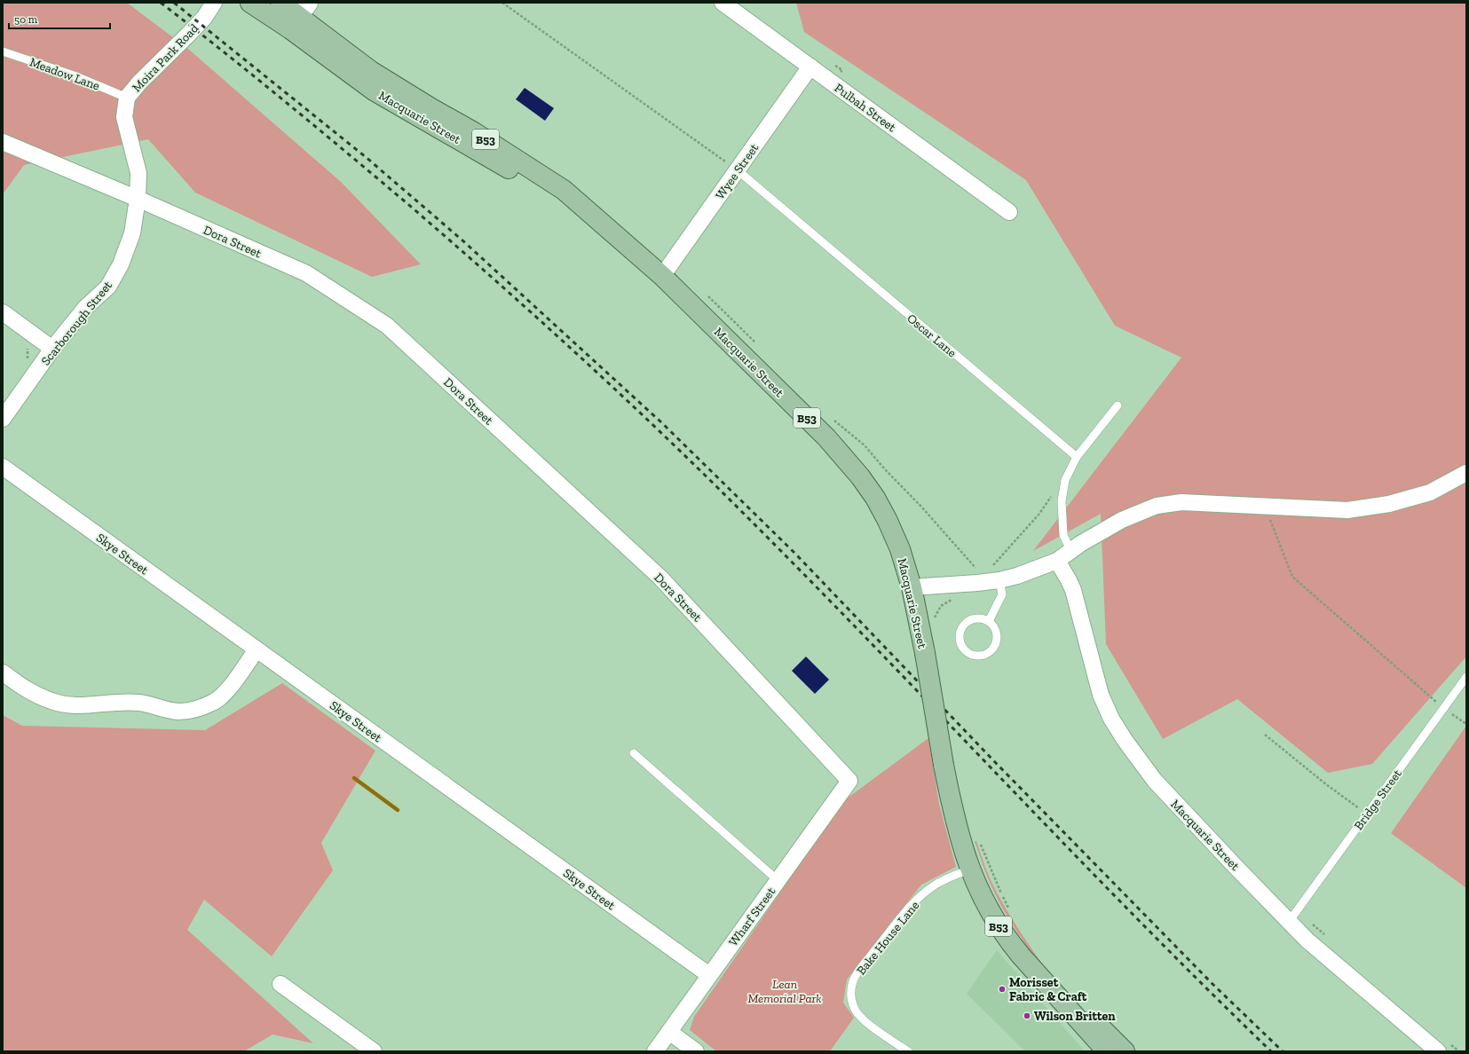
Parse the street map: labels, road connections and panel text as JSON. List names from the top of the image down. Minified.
{"streets":{"main road":["Macquarie Street","B53"],"street":["Moira Park Road","Pulbah Street","Wyee Street","Dora Street","Scarborough Street","Skye Street","Wharf Street"],"lane":["Meadow Lane","Oscar Lane","Bridge Street","Bake House Lane"]},"crossings":[["Moira Park Road","Meadow Lane"],["Moira Park Road","Dora Street"],["Moira Park Road","Scarborough Street"],["Pulbah Street","Wyee Street"],["Macquarie Street","B53"],["Macquarie Street","Wyee Street"],["Macquarie Street","Bridge Street"],["Macquarie Street","Bake House Lane"],["B53","Bake House Lane"],["Wyee Street","Oscar Lane"],["Dora Street","Scarborough Street"],["Dora Street","Wharf Street"],["Skye Street","Wharf Street"]],"parks":["Lean Memorial Park"],"places":["Morisset Fabric & Craft","Wilson Britten"],"scale_bar":"50 m"}
